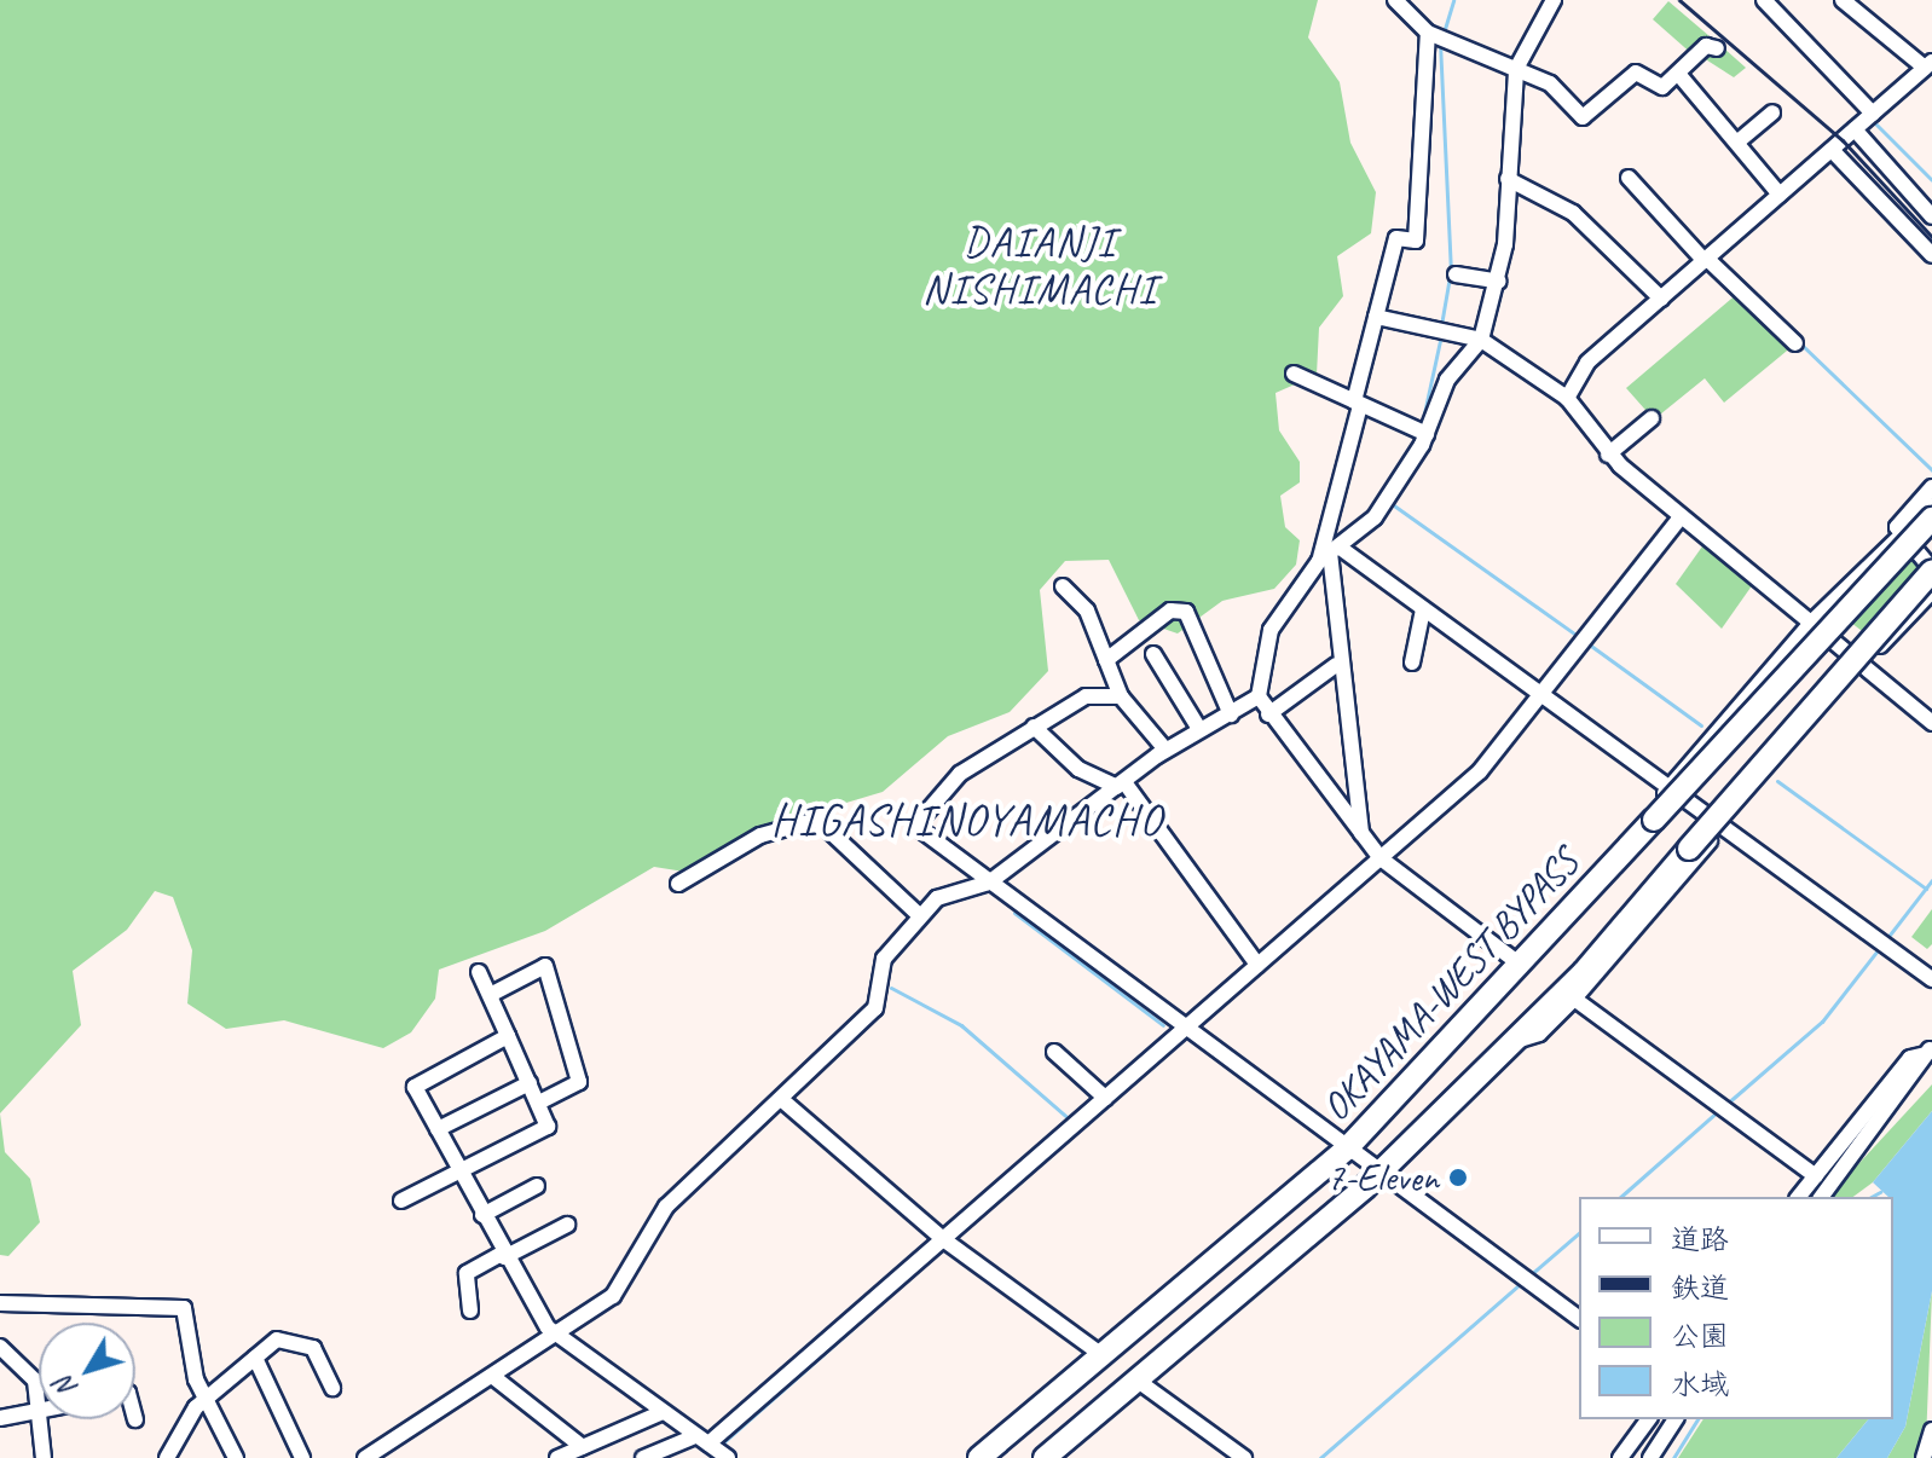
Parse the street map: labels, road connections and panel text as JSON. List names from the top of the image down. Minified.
{"streets":{"highway":["OKAYAMA-WEST BYPASS"]},"districts":["DAIANJI NISHIMACHI","HIGASHINOYAMACHO"],"places":["7-Eleven"],"legend":["道路","鉄道","公園","水域"],"north":"bottom left"}
